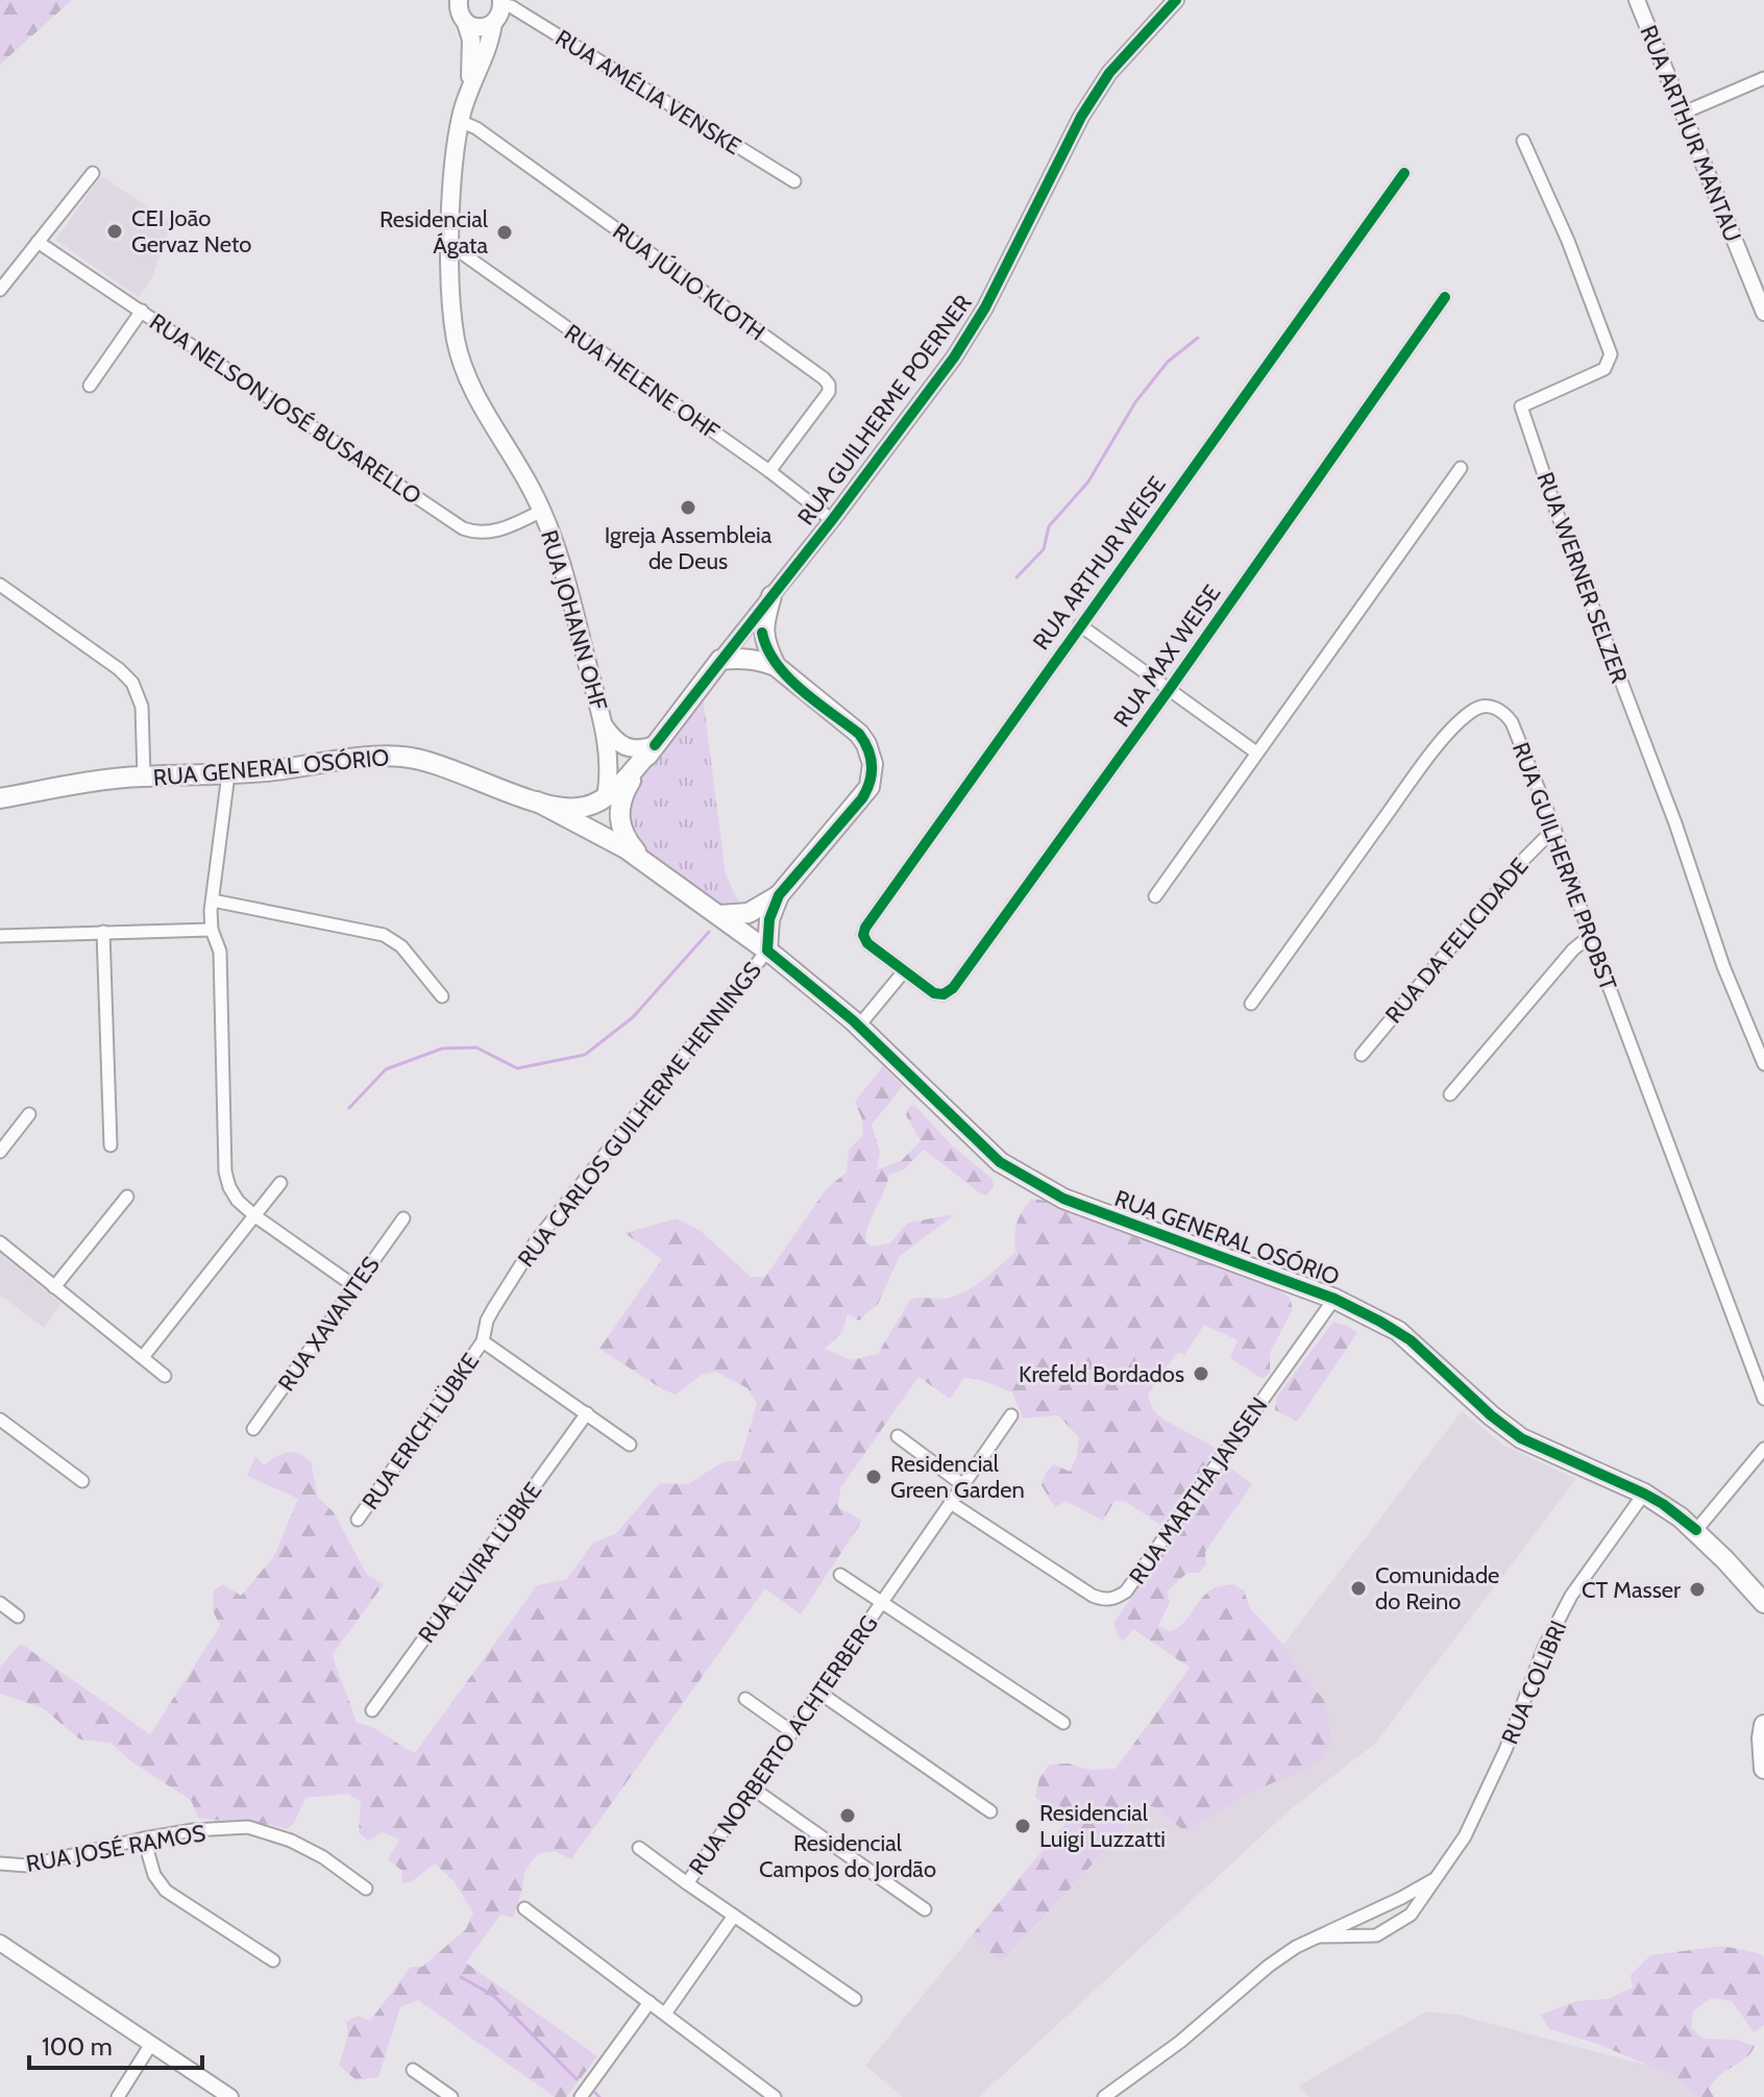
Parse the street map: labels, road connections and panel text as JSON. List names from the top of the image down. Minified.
{"streets":{"main road":["RUA GUILHERME POERNER","RUA JOHANN OHF","RUA GENERAL OSÓRIO"],"street":["RUA AMÉLIA VENSKE","RUA ARTHUR MANTAU","RUA JÚLIO KLOTH","RUA HELENE OHF","RUA NELSON JOSÉ BUSARELLO","RUA ARTHUR WEISE","RUA WERNER SELZER","RUA MAX WEISE","RUA GUILHERME PROBST","RUA DA FELICIDADE","RUA CARLOS GUILHERME HENNINGS","RUA XAVANTES","RUA ERICH LÜBKE","RUA MARTHA JANSEN","RUA ELVIRA LÜBKE","RUA COLIBRI","RUA NORBERTO ACHTERBERG","RUA JOSÉ RAMOS"]},"crossings":[["RUA AMÉLIA VENSKE","RUA JOHANN OHF"],["RUA JÚLIO KLOTH","RUA HELENE OHF"],["RUA JÚLIO KLOTH","RUA JOHANN OHF"],["RUA HELENE OHF","RUA GUILHERME POERNER"],["RUA HELENE OHF","RUA JOHANN OHF"],["RUA NELSON JOSÉ BUSARELLO","RUA JOHANN OHF"],["RUA GUILHERME POERNER","RUA JOHANN OHF"],["RUA GUILHERME POERNER","RUA GENERAL OSÓRIO"],["RUA ARTHUR WEISE","RUA MAX WEISE"],["RUA JOHANN OHF","RUA GENERAL OSÓRIO"],["RUA GENERAL OSÓRIO","RUA CARLOS GUILHERME HENNINGS"],["RUA GENERAL OSÓRIO","RUA MARTHA JANSEN"],["RUA GENERAL OSÓRIO","RUA COLIBRI"],["RUA GUILHERME PROBST","RUA DA FELICIDADE"],["RUA CARLOS GUILHERME HENNINGS","RUA ERICH LÜBKE"],["RUA MARTHA JANSEN","RUA NORBERTO ACHTERBERG"]],"places":["CEI João Gervaz Neto","Residencial Ágata","Igreja Assembleia de Deus","Krefeld Bordados","Residencial Green Garden","Comunidade do Reino","CT Masser","Residencial Campos do Jordão","Residencial Luigi Luzzatti"],"scale_bar":"100 m"}
